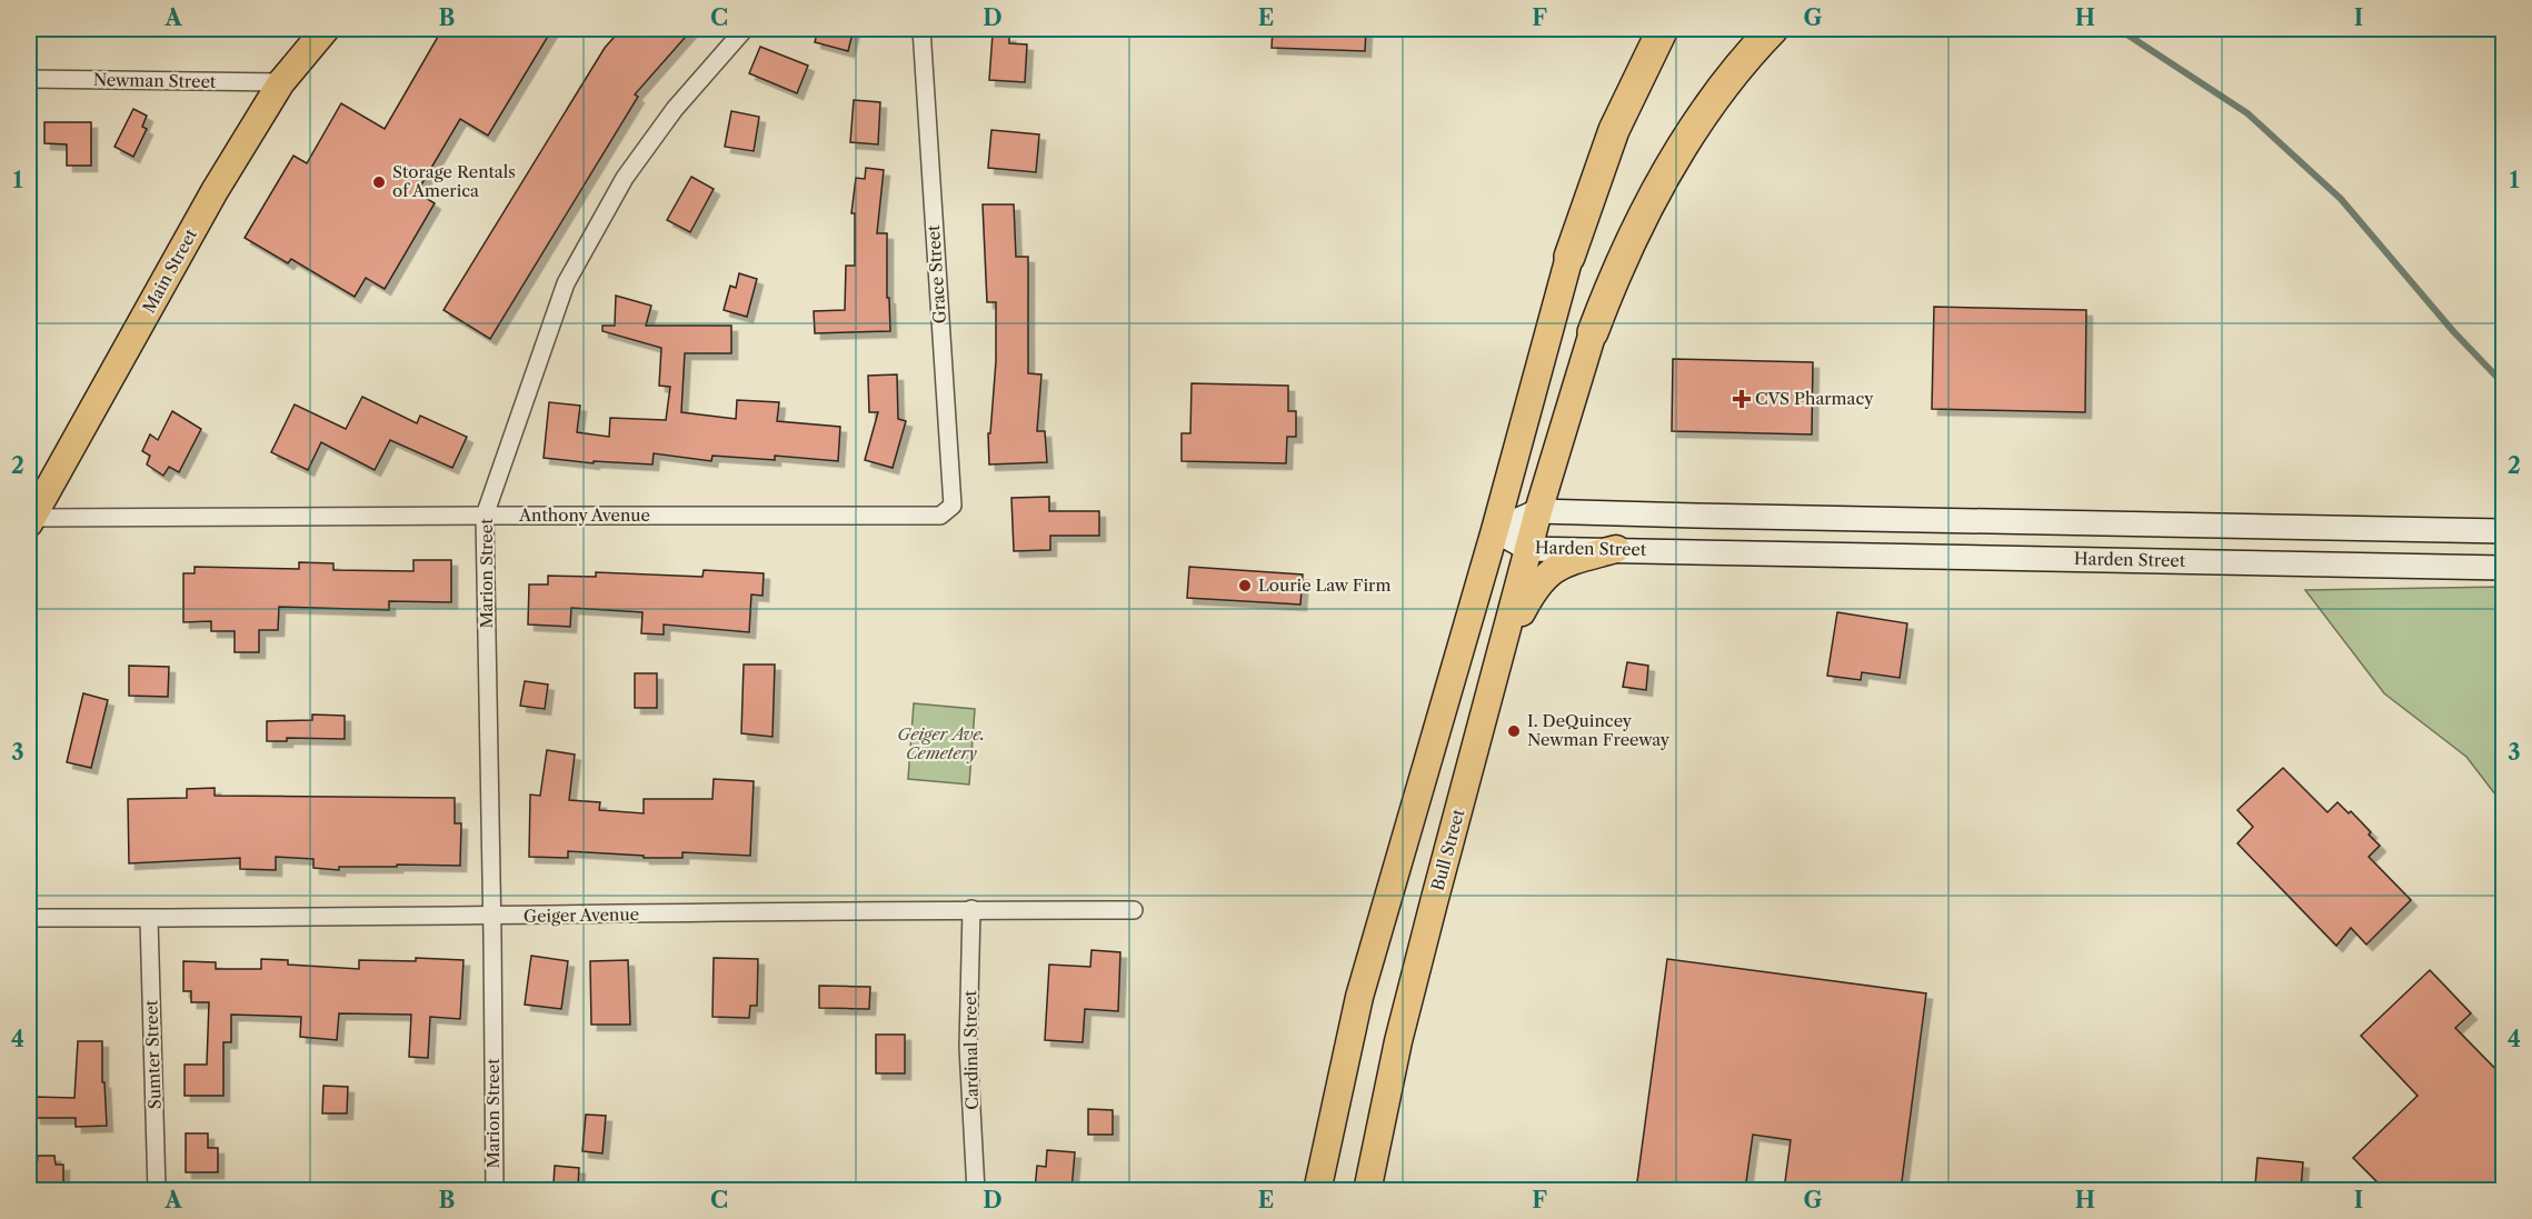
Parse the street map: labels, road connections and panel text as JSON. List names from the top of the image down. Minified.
{"streets":{"main road":["Main Street","Harden Street","Bull Street"],"street":["Newman Street","Grace Street","Anthony Avenue","Marion Street","Geiger Avenue","Cardinal Street","Sumter Street"]},"crossings":[["Newman Street","Main Street"],["Main Street","Anthony Avenue"],["Grace Street","Anthony Avenue"],["Anthony Avenue","Marion Street"],["Harden Street","Bull Street"],["Marion Street","Geiger Avenue"],["Geiger Avenue","Cardinal Street"],["Geiger Avenue","Sumter Street"]],"parks":["Geiger Ave. Cemetery"],"places":{"other":["Storage Rentals of America","Lourie Law Firm","I. DeQuincey Newman Freeway"],"health":["CVS Pharmacy"]},"grid":{"columns":["A","B","C","D","E","F","G","H","I"],"rows":["1","2","3","4"]}}
